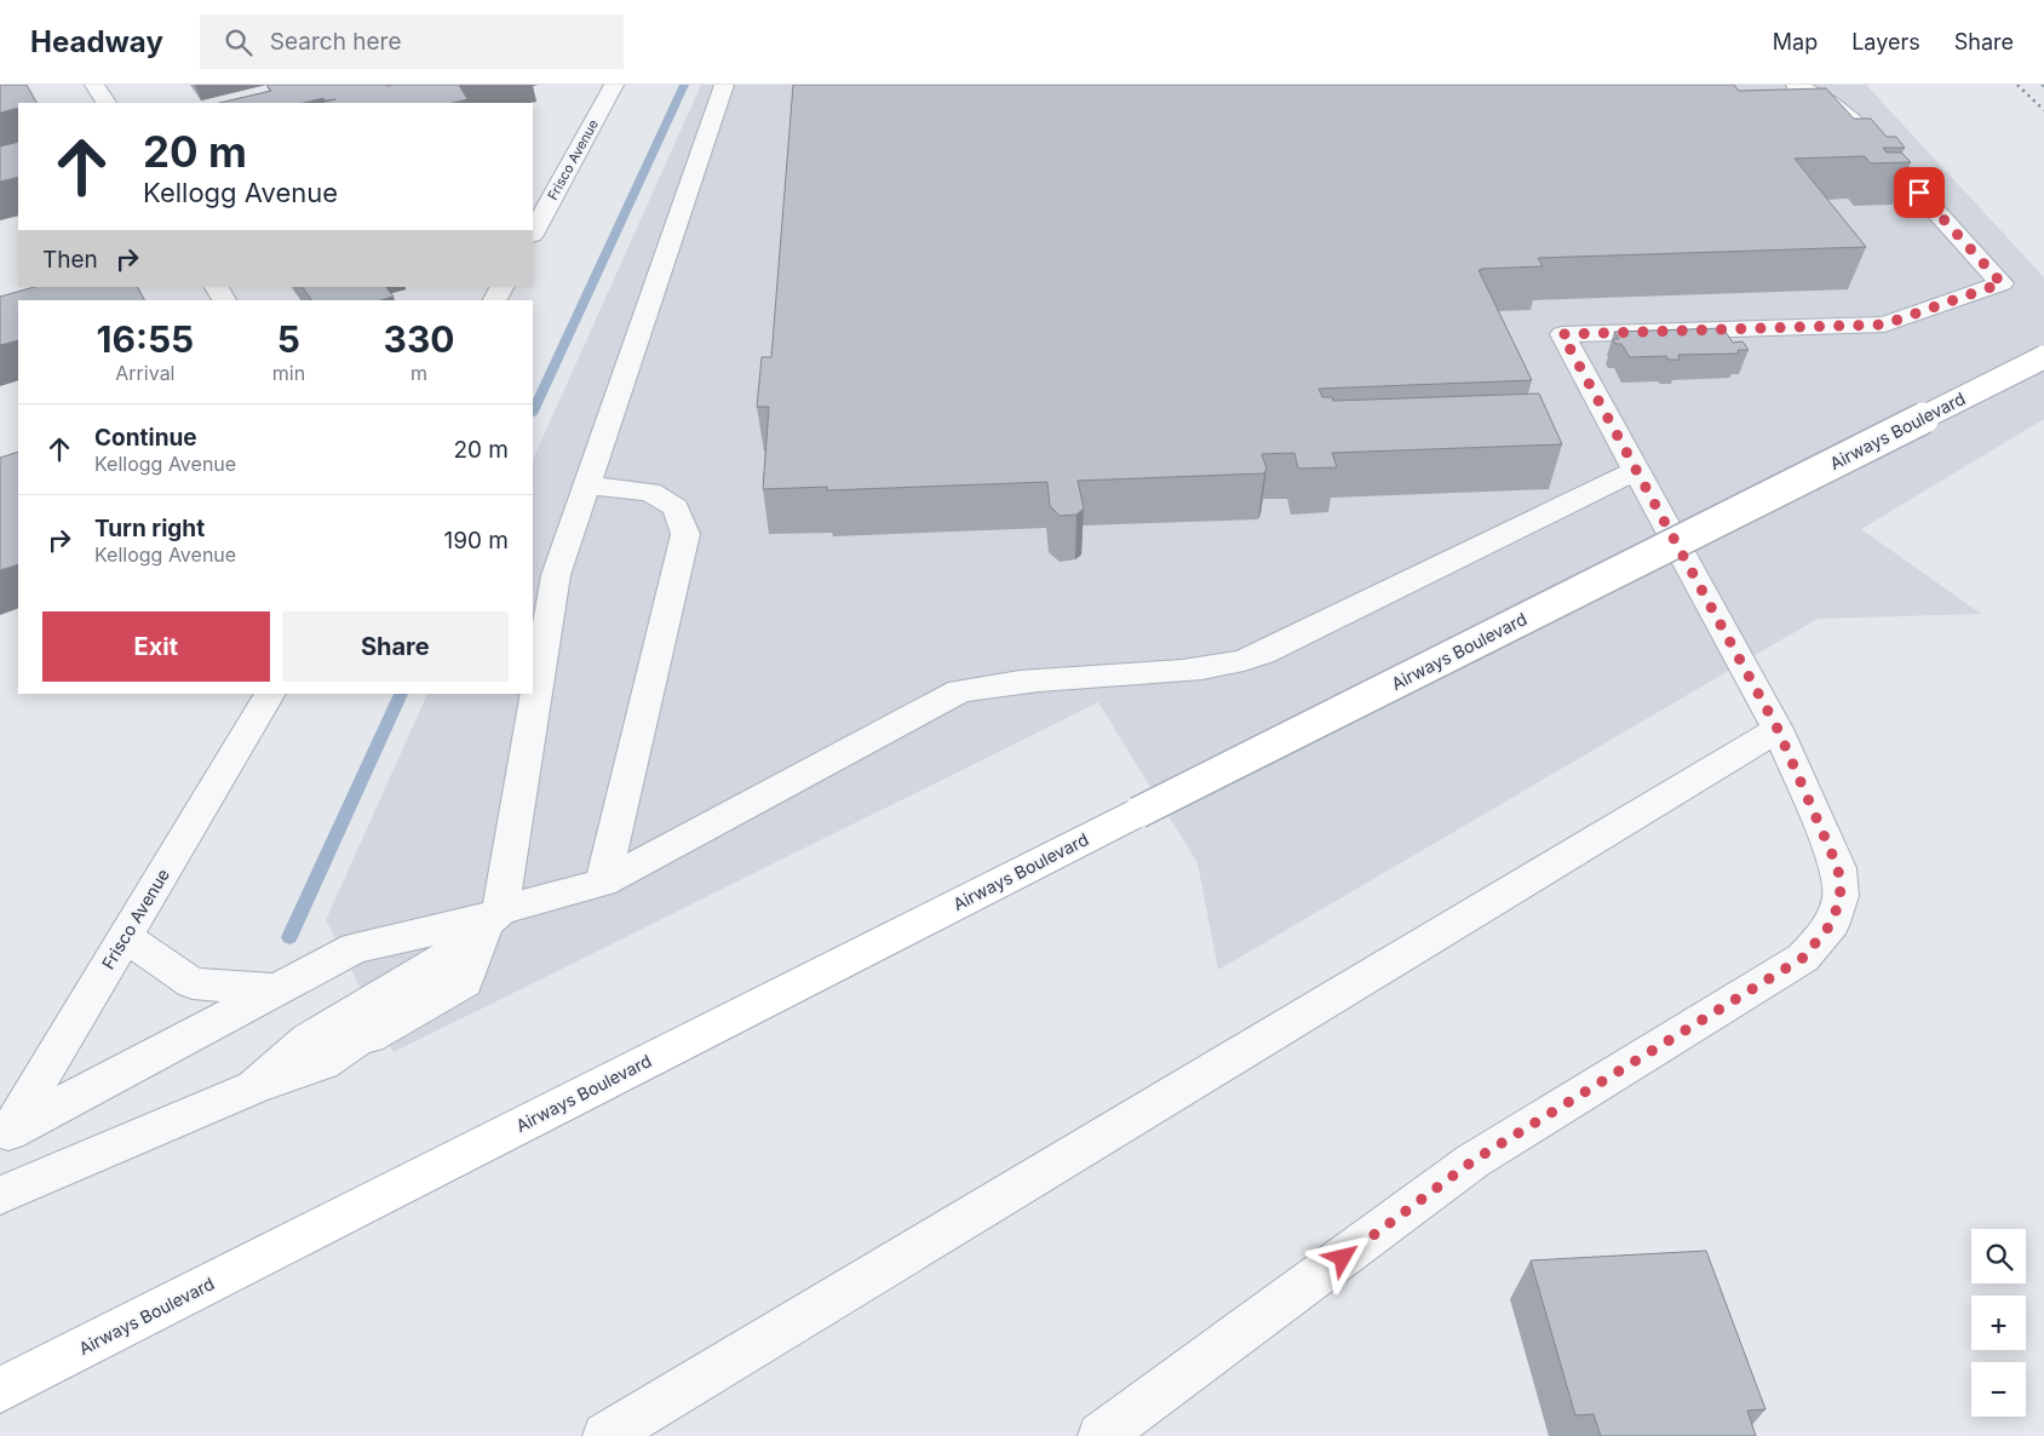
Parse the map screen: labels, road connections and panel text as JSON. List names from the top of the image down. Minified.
{"streets":{"main road":["Airways Boulevard"],"street":["Frisco Avenue"]},"page":{"header":"Headway","search":"Search here","nav":["Map","Layers","Share"],"turn":["20 m","Kellogg Avenue"],"then":"Then","eta":["16:55","Arrival","5","min","330","m"],"list":[{"name":"Continue","note":"Kellogg Avenue","value":"20 m"},{"name":"Turn right","note":"Kellogg Avenue","value":"190 m"}],"buttons":["Exit","Share"],"map_buttons":["+","−"]}}
